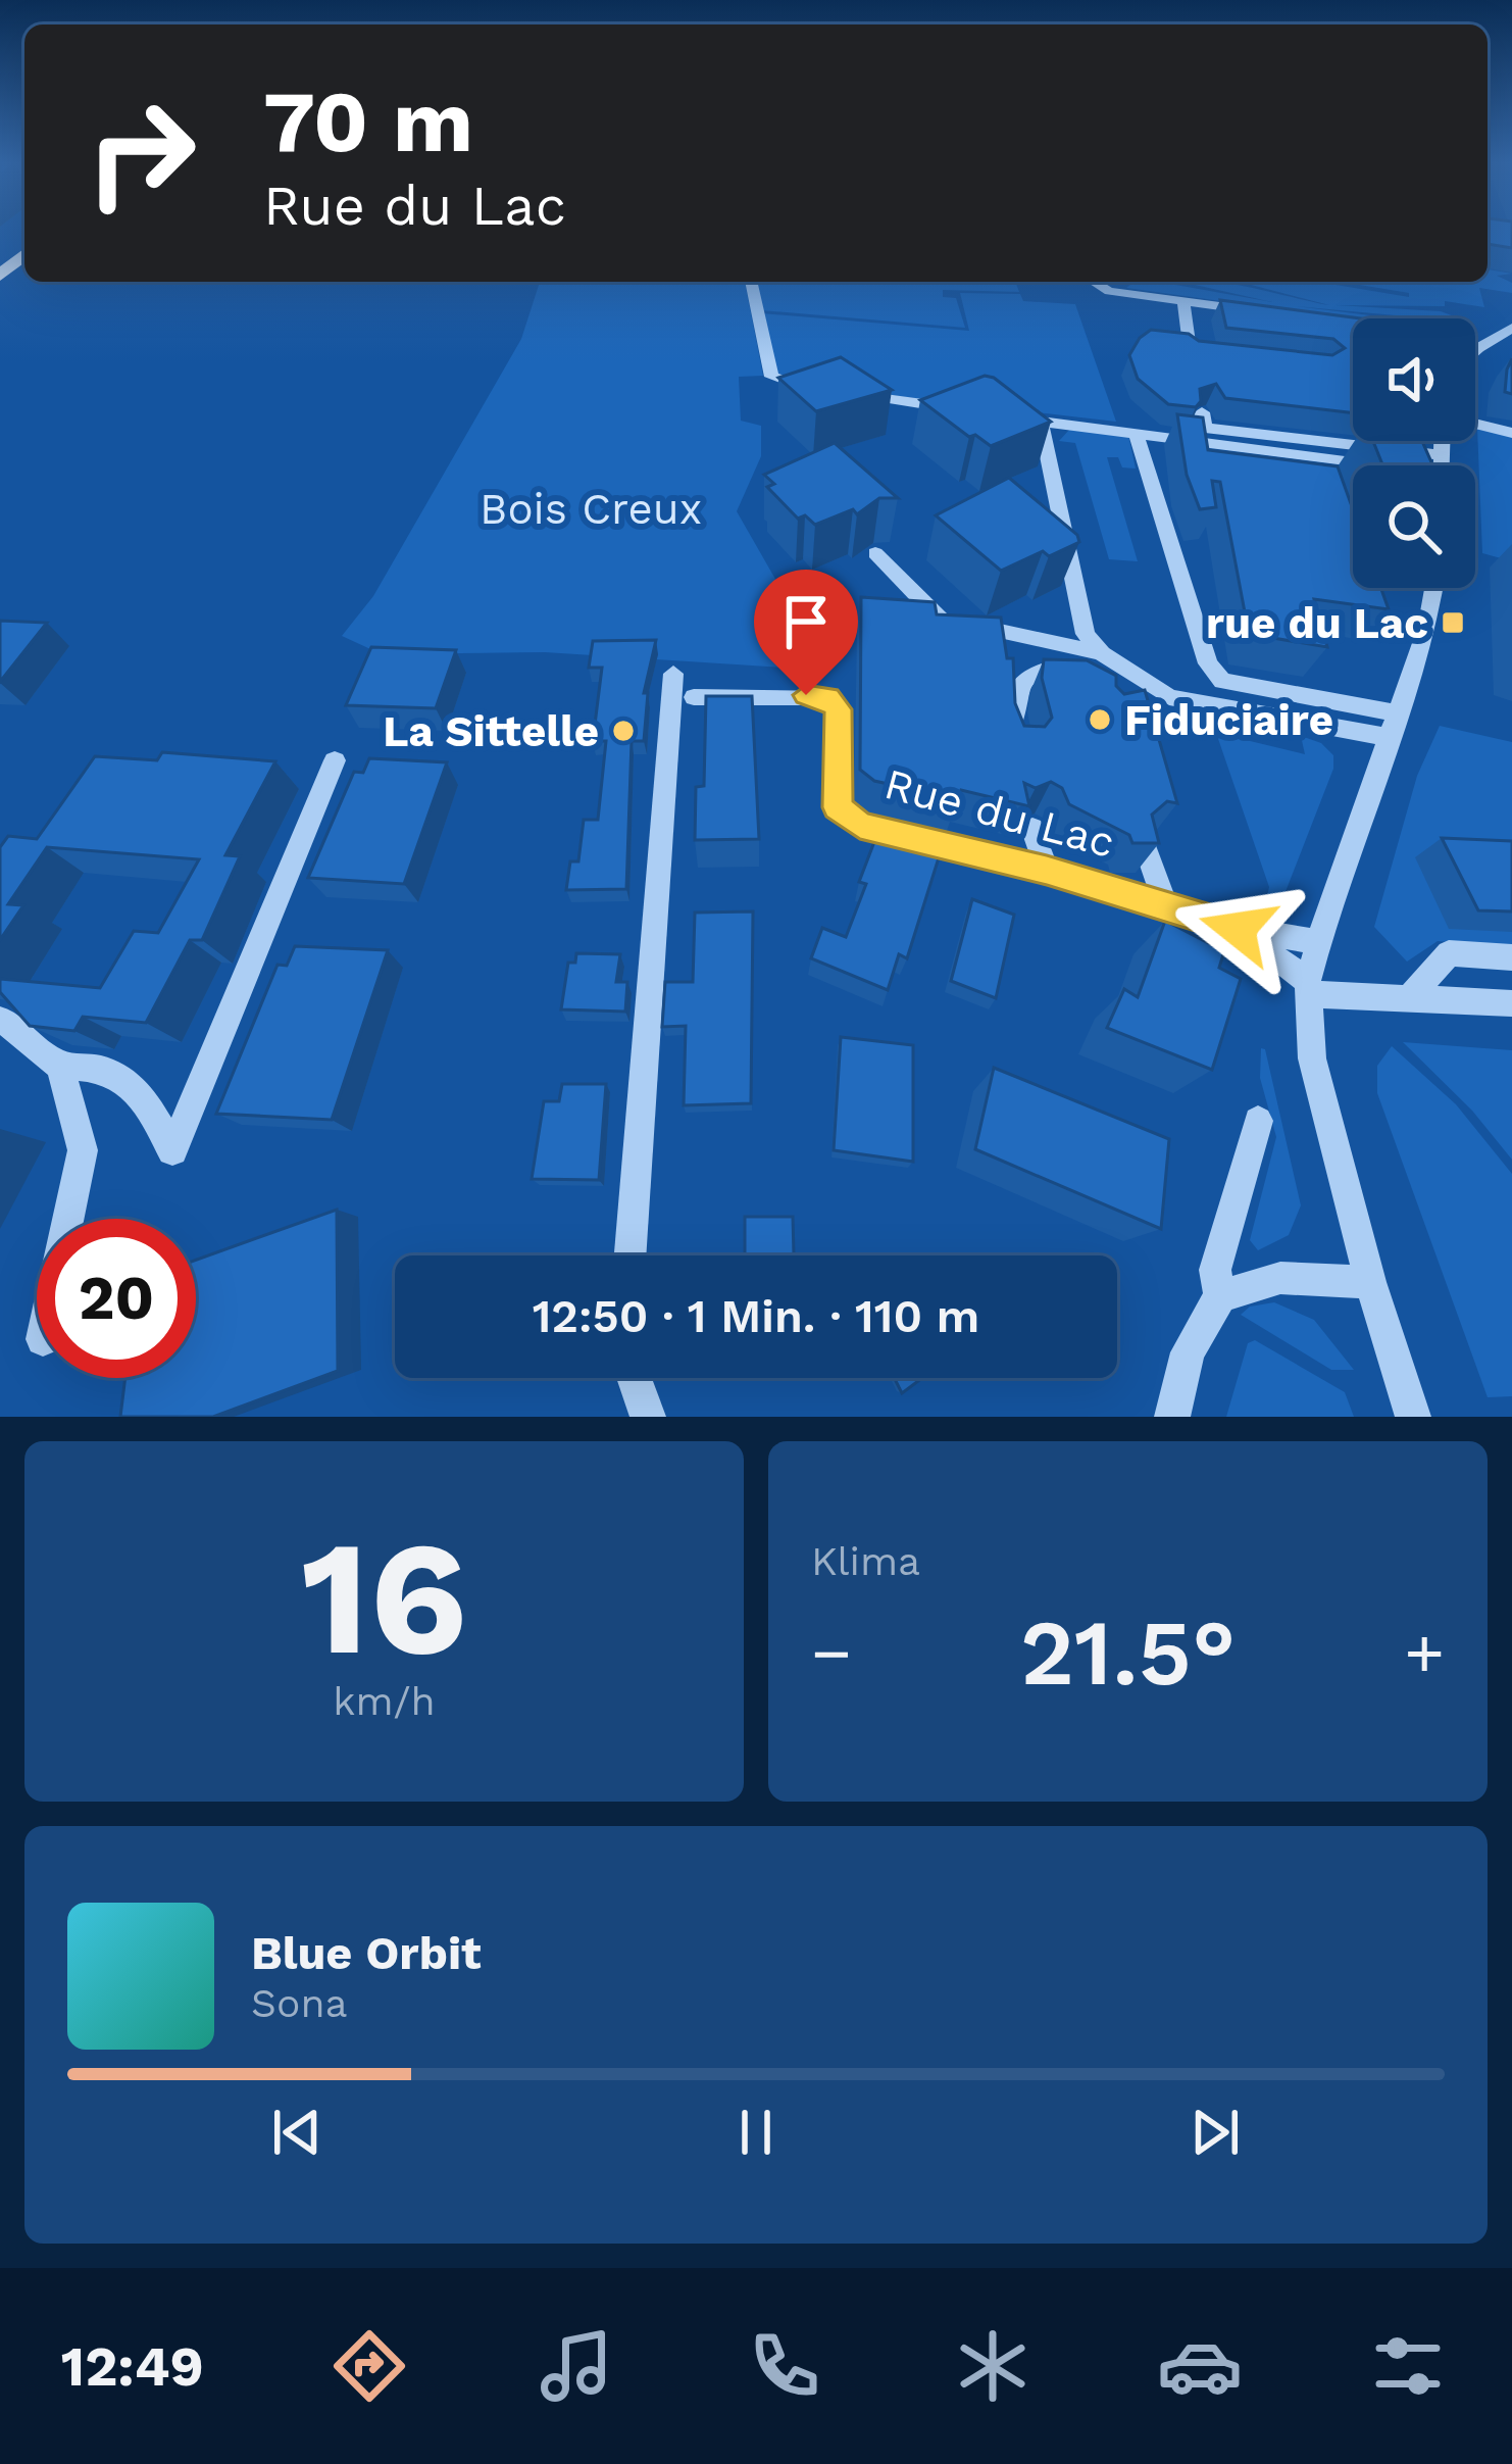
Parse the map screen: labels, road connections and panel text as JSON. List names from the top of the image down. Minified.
{"streets":{"street":["Rue du Lac"]},"parks":["Bois Creux"],"places":{"transit":["rue du Lac"],"other":["Fiduciaire","La Sittelle"]},"page":{"turn":["70 m","Rue du Lac"],"limit":"20","trip":"12:50 · 1 Min. · 110 m","tile":[["16","km/h"],"Klima"],"heat":["−","21.5°","+"],"song":["Blue Orbit","Sona"],"tabs":"12:49"}}
